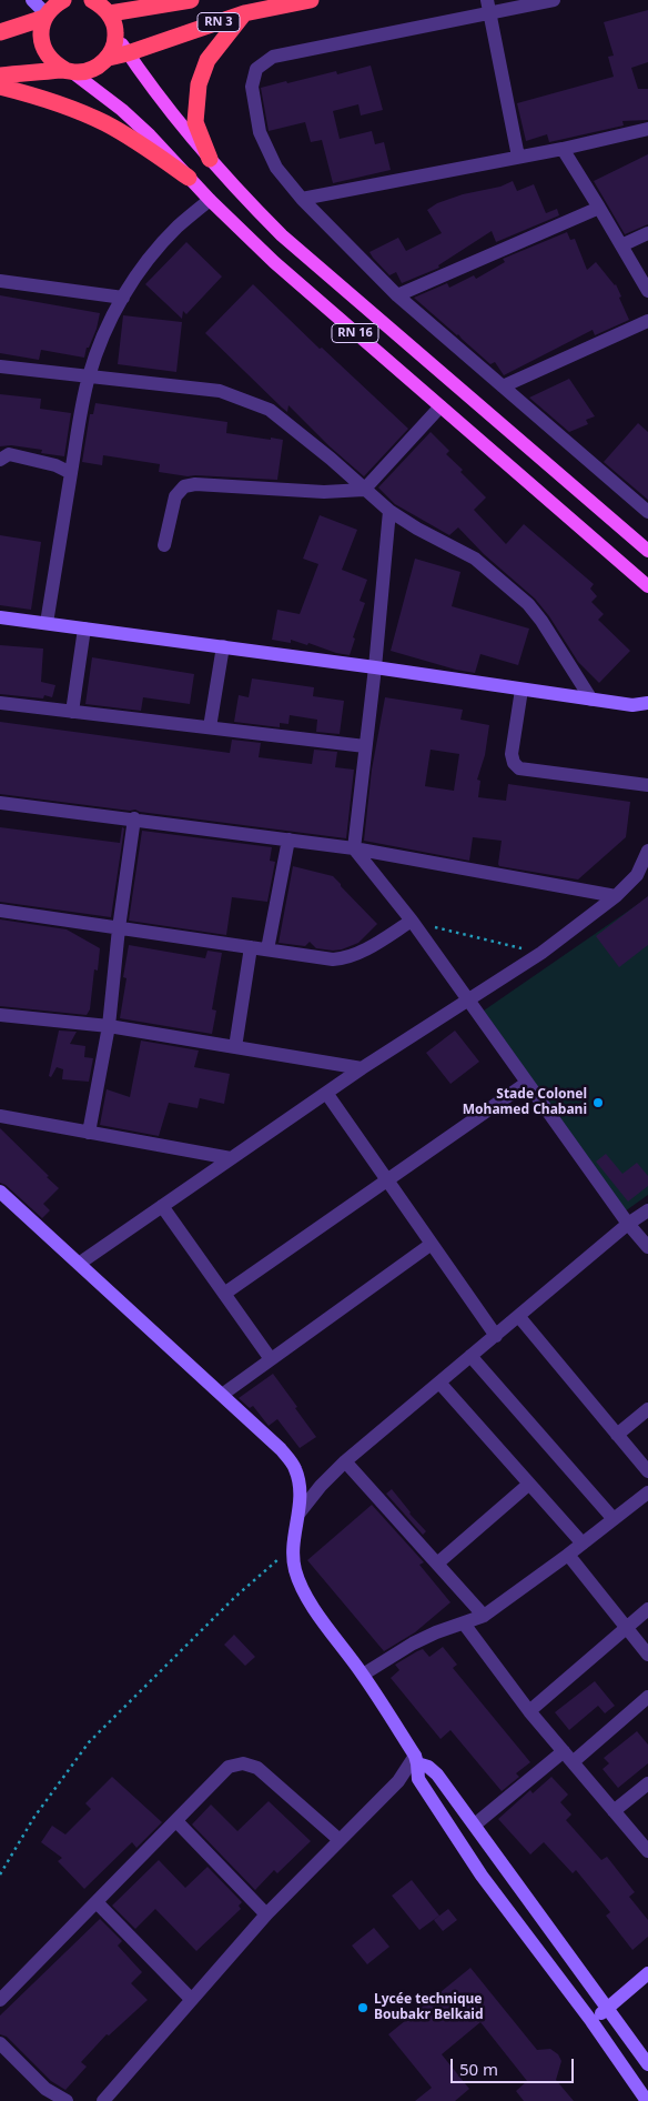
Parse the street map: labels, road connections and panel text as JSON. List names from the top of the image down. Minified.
{"streets":{"highway":["RN 3"],"main road":["RN 16"]},"crossings":[["RN 3","RN 16"]],"places":["Stade Colonel Mohamed Chabani","Lycée technique Boubakr Belkaid"],"scale_bar":"50 m"}
